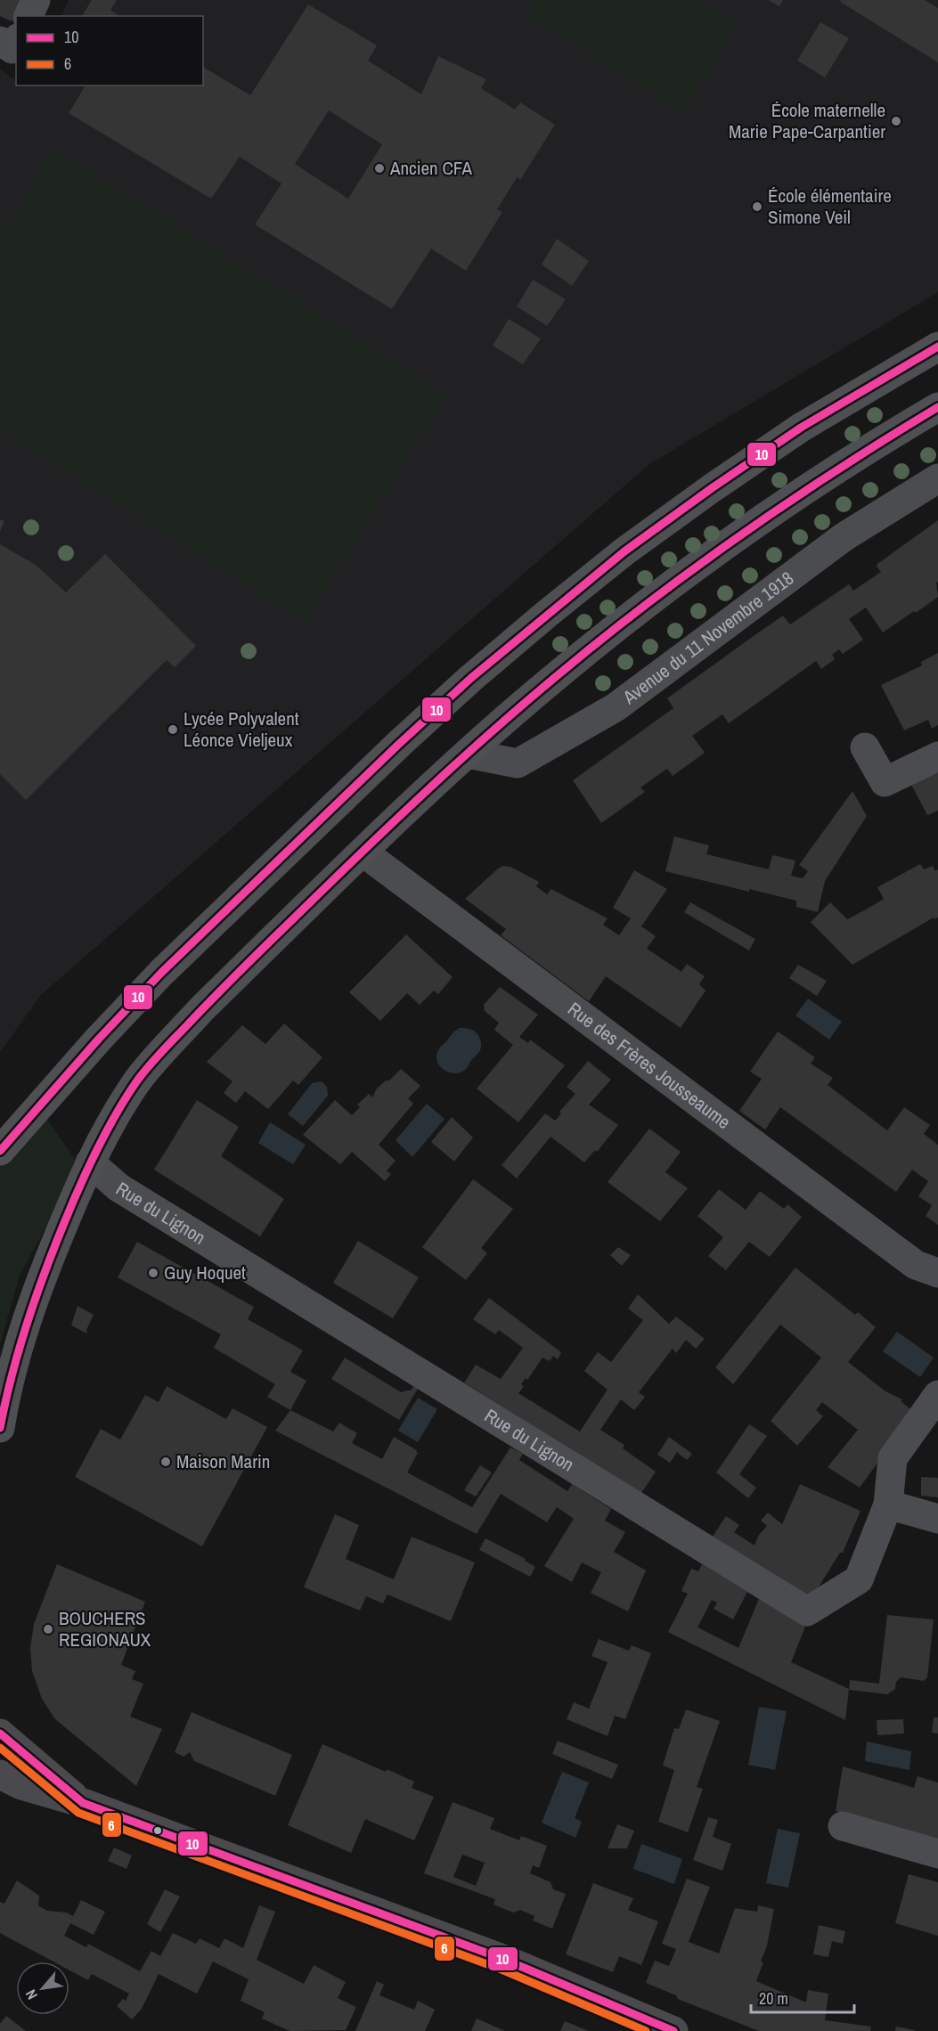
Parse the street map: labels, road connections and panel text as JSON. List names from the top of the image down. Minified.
{"streets":{"street":["Avenue du 11 Novembre 1918","Rue des Frères Jousseaume","Rue du Lignon"]},"places":["École maternelle Marie Pape-Carpantier","Ancien CFA","École élémentaire Simone Veil","Lycée Polyvalent Léonce Vieljeux","Guy Hoquet","Maison Marin","BOUCHERS REGIONAUX"],"lines":["transit line 10","transit line 6"],"legend":["10","6"],"scale_bar":"20 m","north":"bottom left"}
